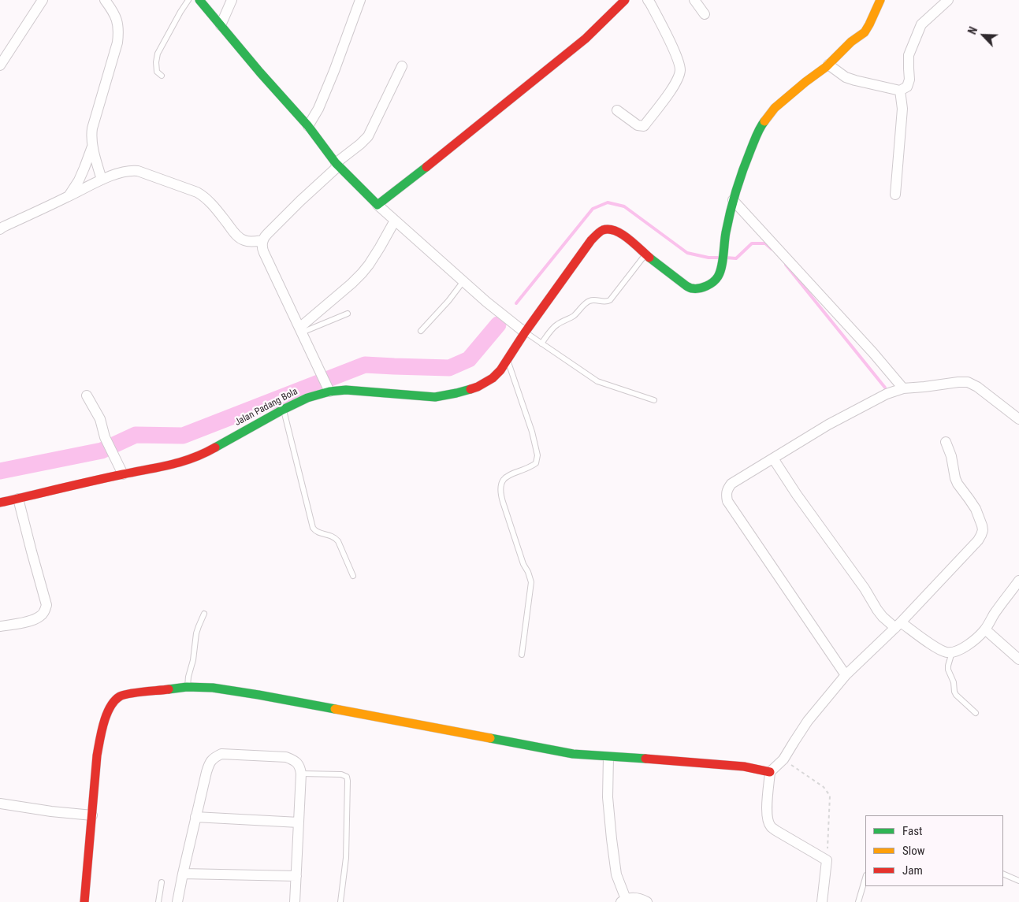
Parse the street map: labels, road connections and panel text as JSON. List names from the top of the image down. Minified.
{"streets":{"street":["Jalan Padang Bola"]},"legend":["Fast","Slow","Jam"],"north":"top left"}
